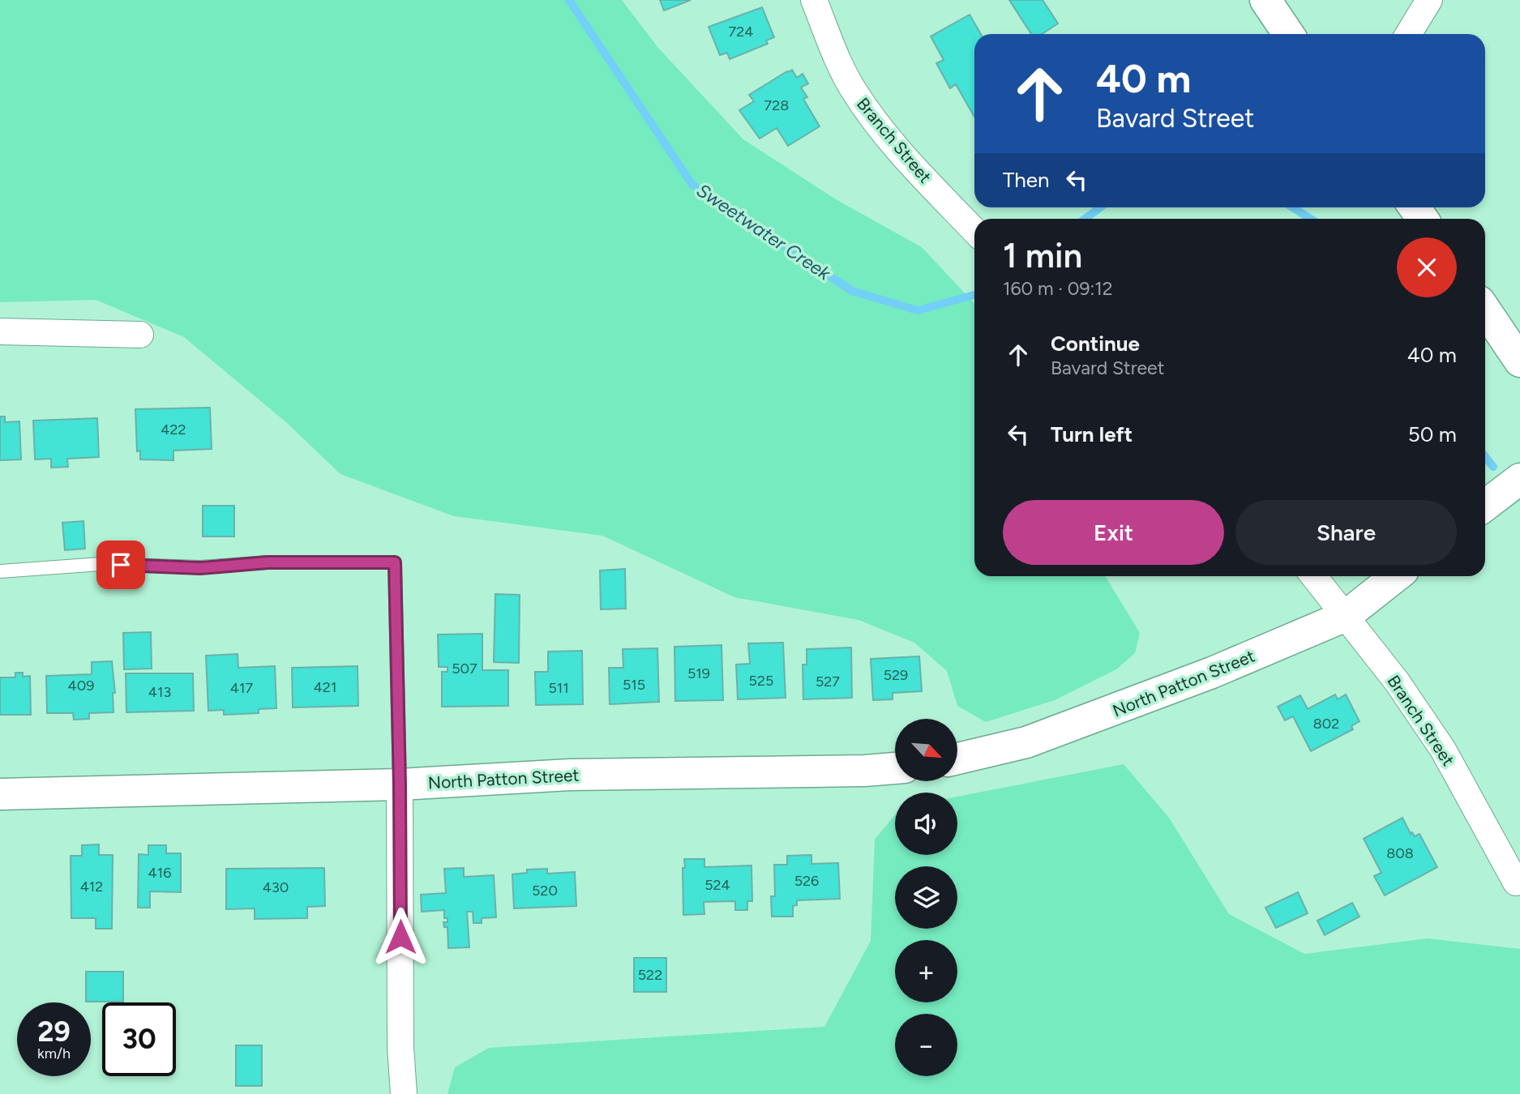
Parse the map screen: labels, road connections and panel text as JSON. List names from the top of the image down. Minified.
{"streets":{"street":["Branch Street","North Patton Street"]},"crossings":[["Branch Street","North Patton Street"]],"water":["Sweetwater Creek"],"house_numbers":["724","728","422","507","519","529","525","527","515","409","421","417","511","413","802","808","416","526","524","412","430","520","522"],"north":"bottom right","page":{"turn":["40 m","Bavard Street"],"then":"Then","heading":["1 min","160 m · 09:12"],"list":[{"name":"Continue","note":"Bavard Street","value":"40 m"},{"name":"Turn left","value":"50 m"}],"buttons":["Exit","Share"],"map_buttons":["+","−"],"speed":"29 km/h","limit":"30"}}
